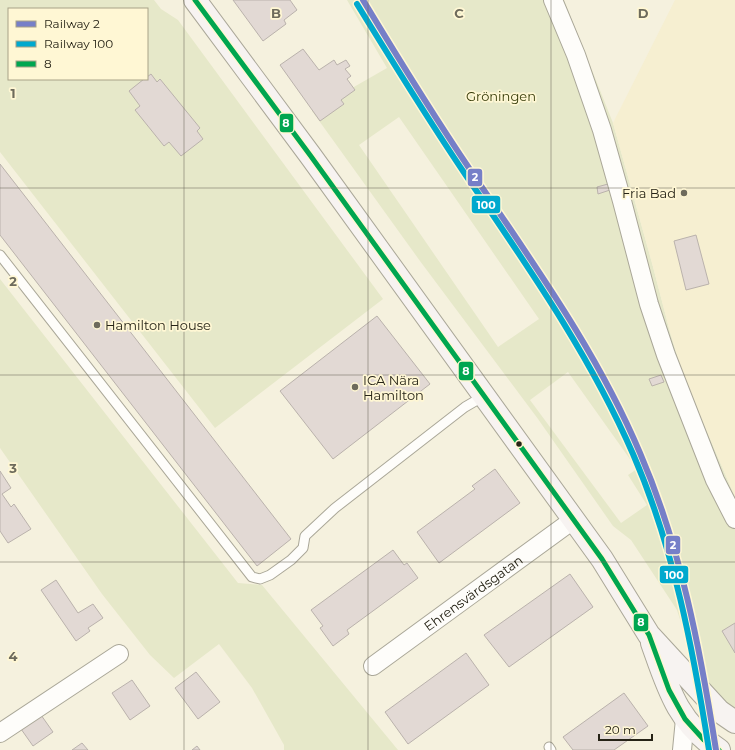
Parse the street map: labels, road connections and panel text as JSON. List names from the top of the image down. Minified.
{"streets":{"street":["Ehrensvärdsgatan"]},"parks":["Gröningen"],"places":["Fria Bad","Hamilton House","ICA Nära Hamilton"],"lines":["rail line 2","transit line 8","rail line 100"],"legend":["Railway 2","Railway 100","8"],"scale_bar":"20 m","grid":{"columns":["B","C","D"],"rows":["1","2","3","4"]}}
